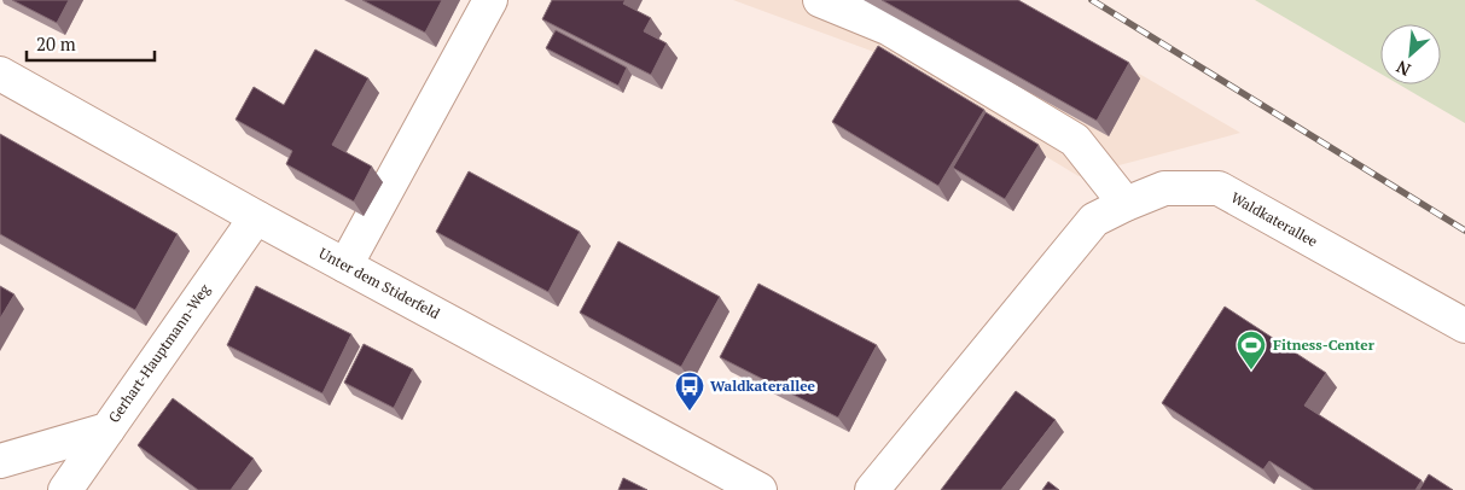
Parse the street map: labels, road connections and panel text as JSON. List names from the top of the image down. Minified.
{"streets":{"street":["Waldkaterallee","Unter dem Stiderfeld","Gerhart-Hauptmann-Weg"]},"crossings":[["Unter dem Stiderfeld","Gerhart-Hauptmann-Weg"]],"places":{"sports":["Fitness-Center"],"bus stop":["Waldkaterallee"]},"scale_bar":"20 m","north":"bottom left"}
